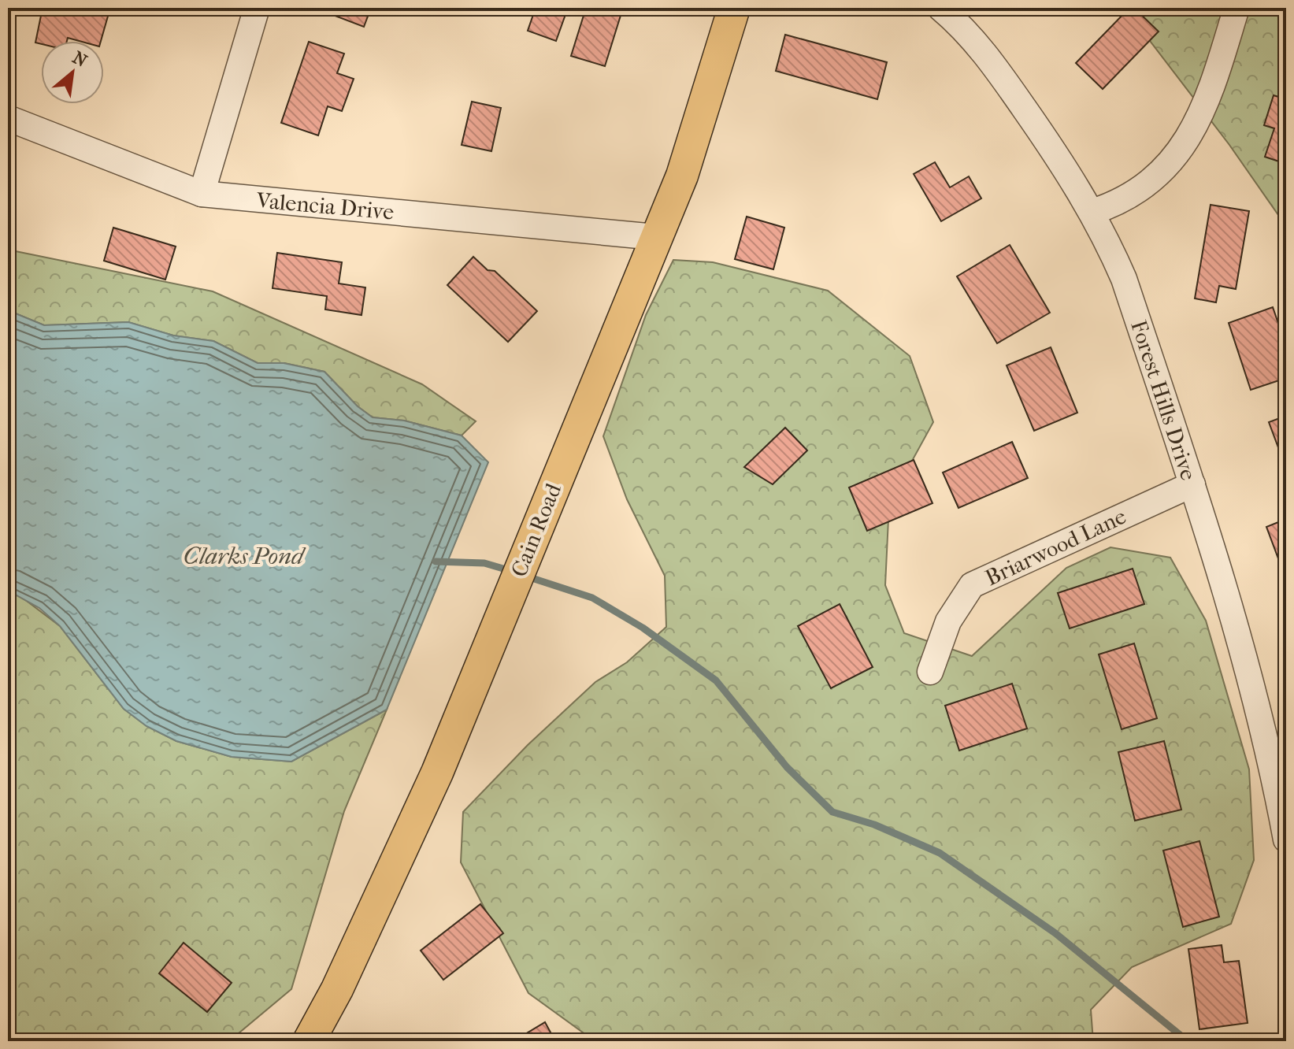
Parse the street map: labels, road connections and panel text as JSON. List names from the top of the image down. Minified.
{"streets":{"main road":["Cain Road"],"street":["Valencia Drive","Forest Hills Drive","Briarwood Lane"]},"crossings":[["Valencia Drive","Cain Road"],["Forest Hills Drive","Briarwood Lane"]],"water":["Clarks Pond"],"north":"top right"}
